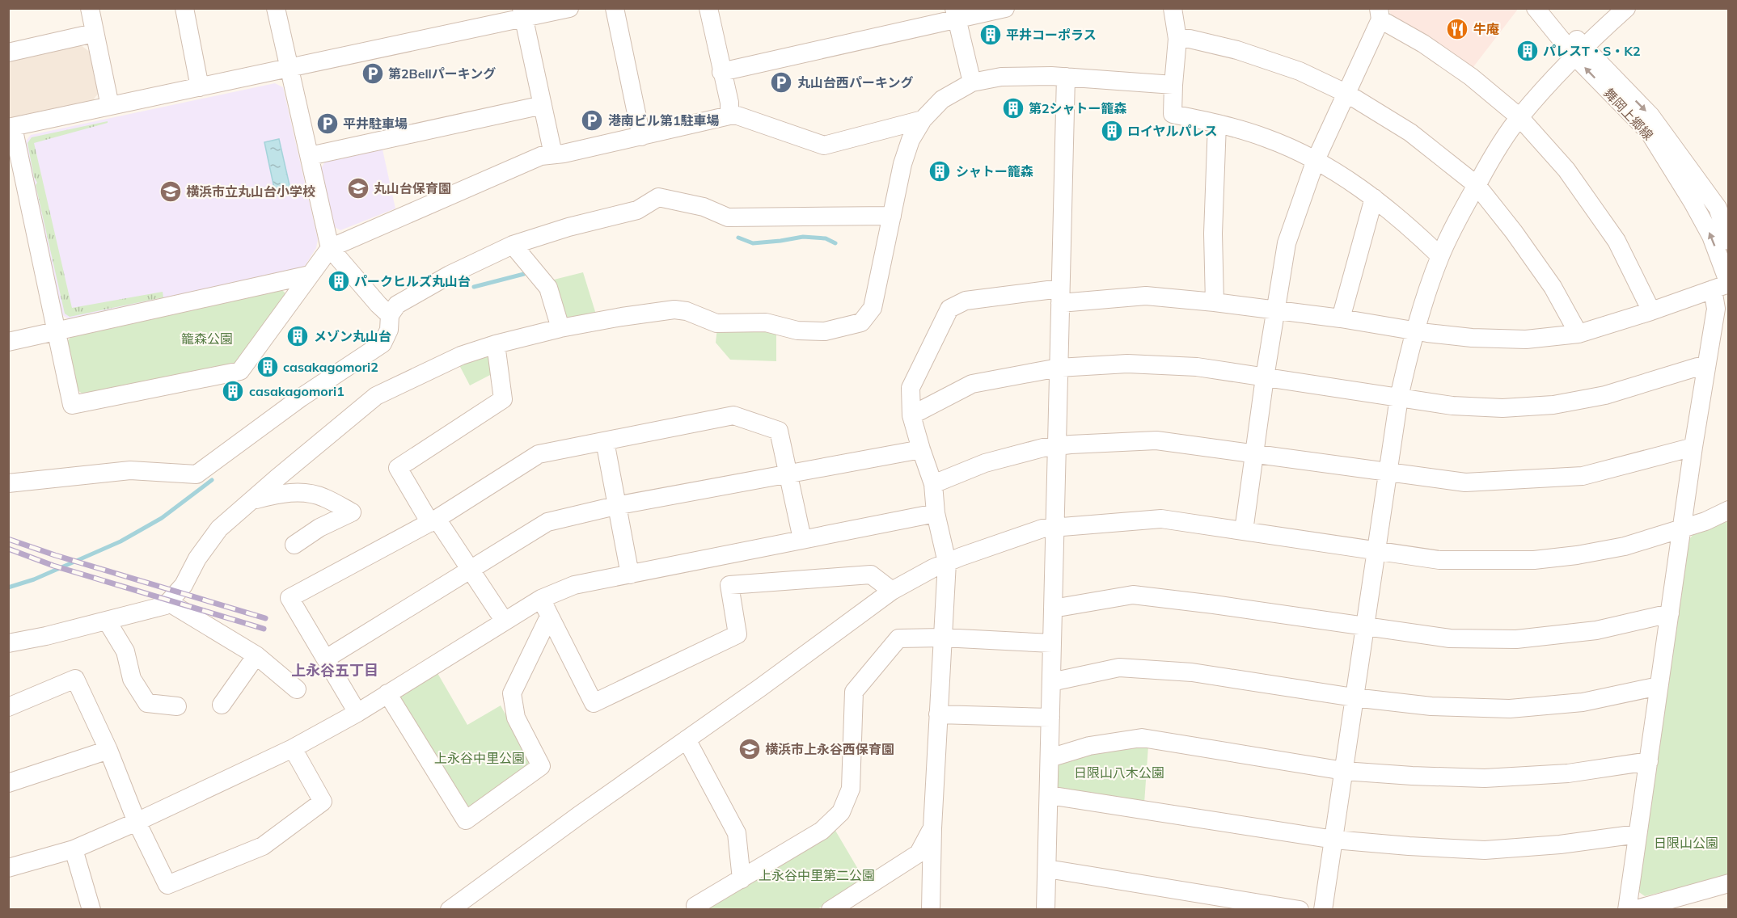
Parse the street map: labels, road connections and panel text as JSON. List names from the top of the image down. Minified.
{"streets":{"street":["舞岡上郷線"]},"districts":["上永谷五丁目"],"parks":["籠森公園","上永谷中里公園","日限山八木公園","日限山公園","上永谷中里第二公園"],"places":{"restaurant":["牛庵"],"building":["平井コーポラス","パレスT・S・K2","第2シャトー籠森","ロイヤルパレス","シャトー籠森","パークヒルズ丸山台","メゾン丸山台","casakagomori2","casakagomori1"],"parking":["第2Bellパーキング","丸山台西パーキング","港南ビル第1駐車場","平井駐車場"],"school or university":["丸山台保育園","横浜市立丸山台小学校","横浜市上永谷西保育園"]}}
